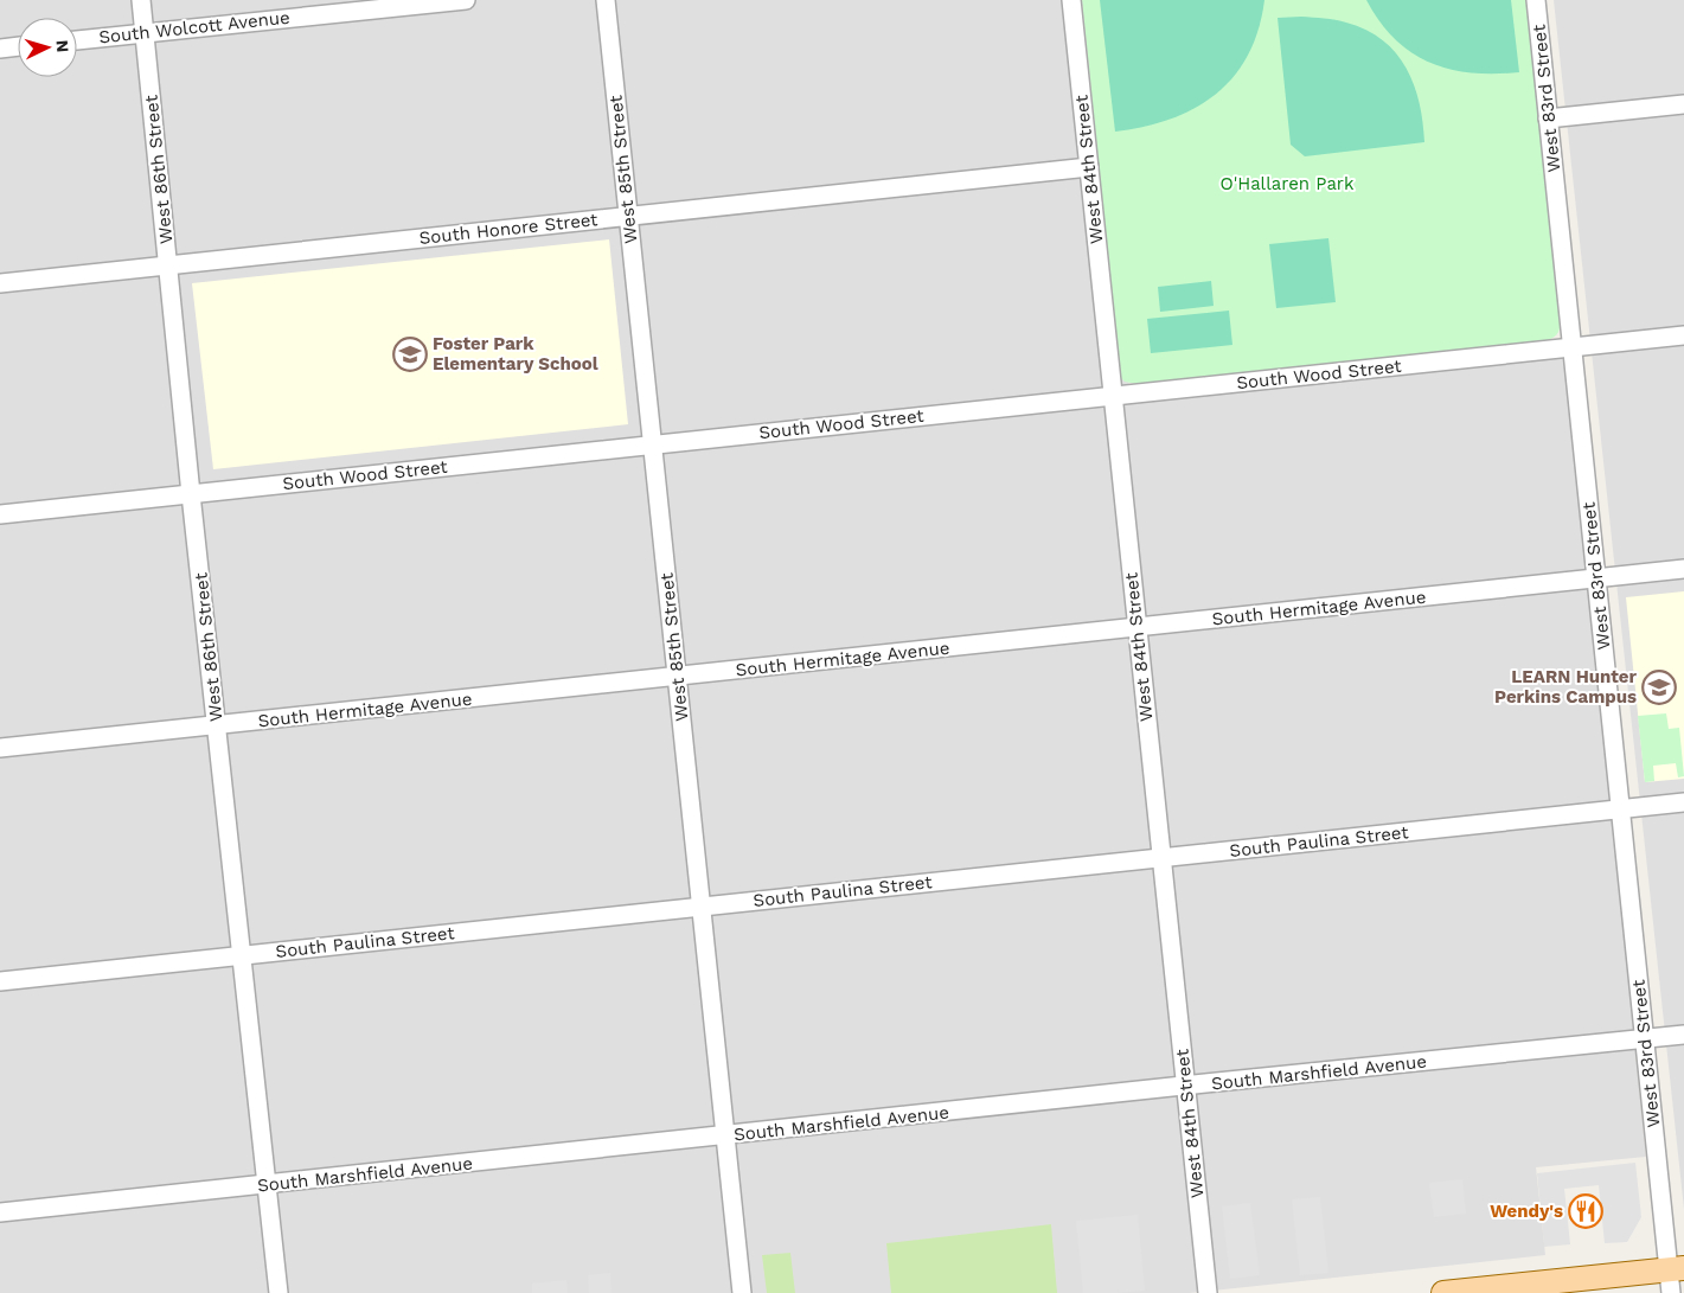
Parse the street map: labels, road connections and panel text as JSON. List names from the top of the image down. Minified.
{"streets":{"street":["South Wolcott Avenue","West 83rd Street","West 86th Street","West 85th Street","West 84th Street","South Honore Street","South Wood Street","South Hermitage Avenue","South Paulina Street","South Marshfield Avenue"]},"crossings":[["South Wolcott Avenue","West 86th Street"],["West 83rd Street","South Wood Street"],["West 83rd Street","South Hermitage Avenue"],["West 83rd Street","South Paulina Street"],["West 83rd Street","South Marshfield Avenue"],["West 86th Street","South Honore Street"],["West 86th Street","South Wood Street"],["West 86th Street","South Hermitage Avenue"],["West 86th Street","South Paulina Street"],["West 86th Street","South Marshfield Avenue"],["West 85th Street","South Honore Street"],["West 85th Street","South Wood Street"],["West 85th Street","South Hermitage Avenue"],["West 85th Street","South Paulina Street"],["West 85th Street","South Marshfield Avenue"],["West 84th Street","South Honore Street"],["West 84th Street","South Wood Street"],["West 84th Street","South Hermitage Avenue"],["West 84th Street","South Paulina Street"],["West 84th Street","South Marshfield Avenue"]],"parks":["O'Hallaren Park"],"places":{"school or university":["Foster Park Elementary School","LEARN Hunter Perkins Campus"],"restaurant":["Wendy's"]},"north":"right"}
